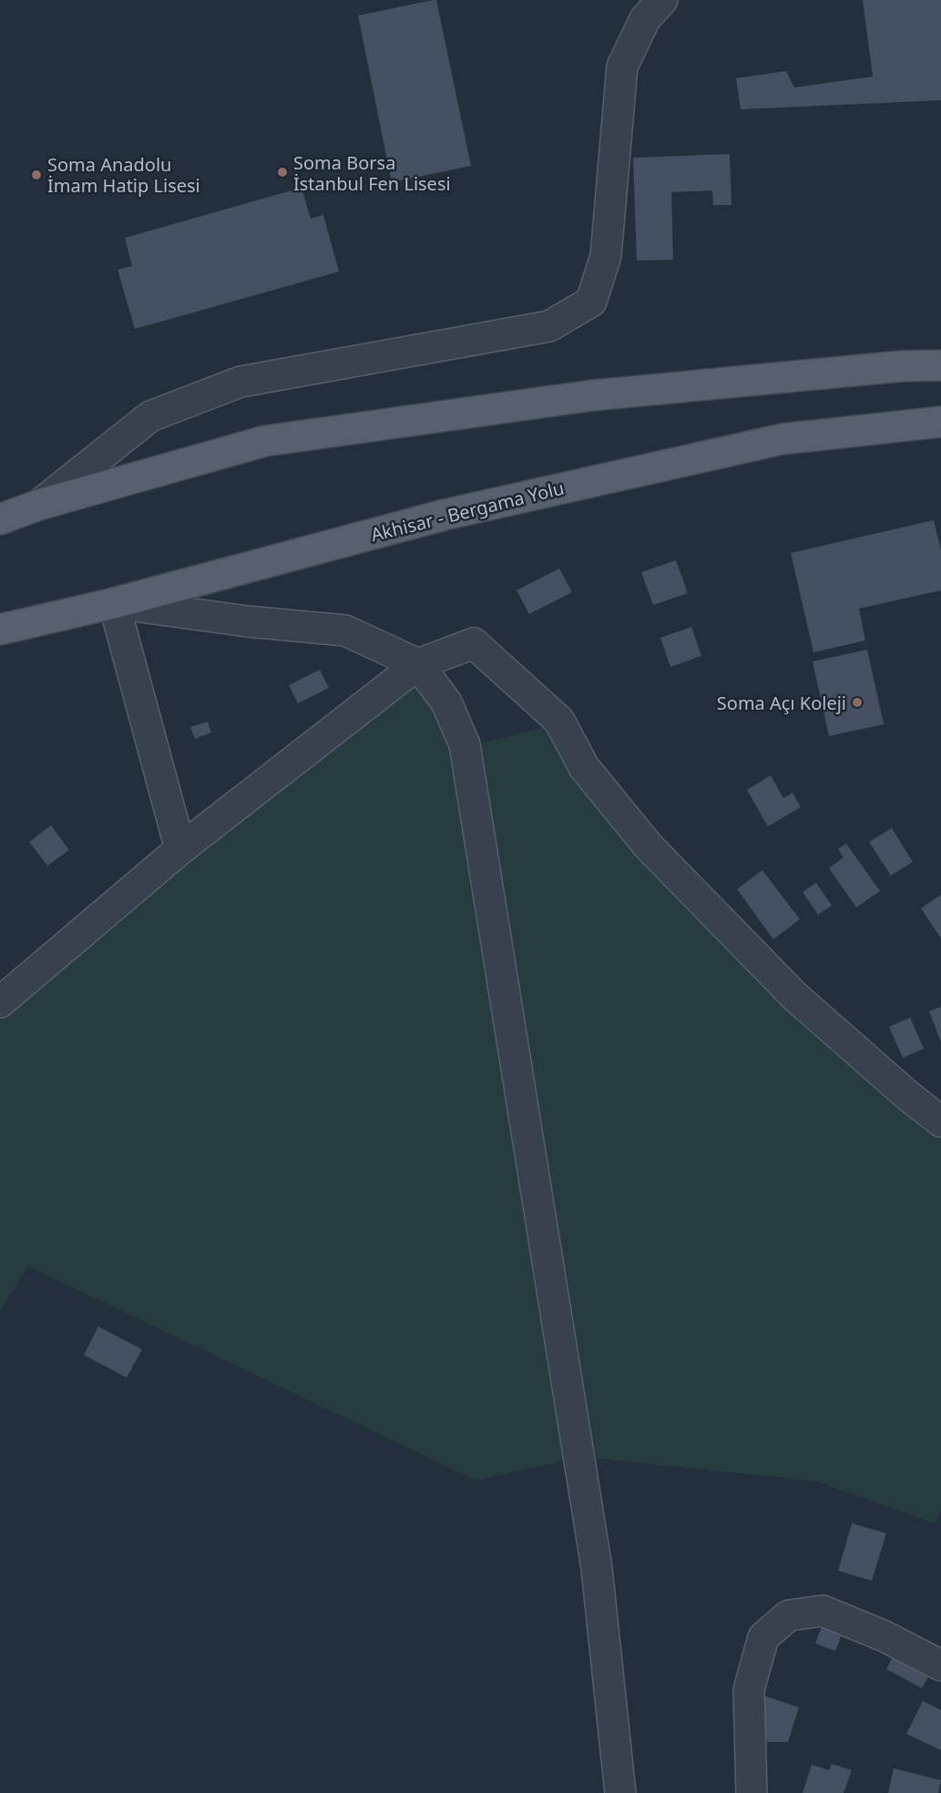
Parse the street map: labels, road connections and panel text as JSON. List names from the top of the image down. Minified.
{"streets":{"main road":["Akhisar - Bergama Yolu"]},"places":["Soma Borsa İstanbul Fen Lisesi","Soma Anadolu İmam Hatip Lisesi","Soma Açı Koleji"]}
